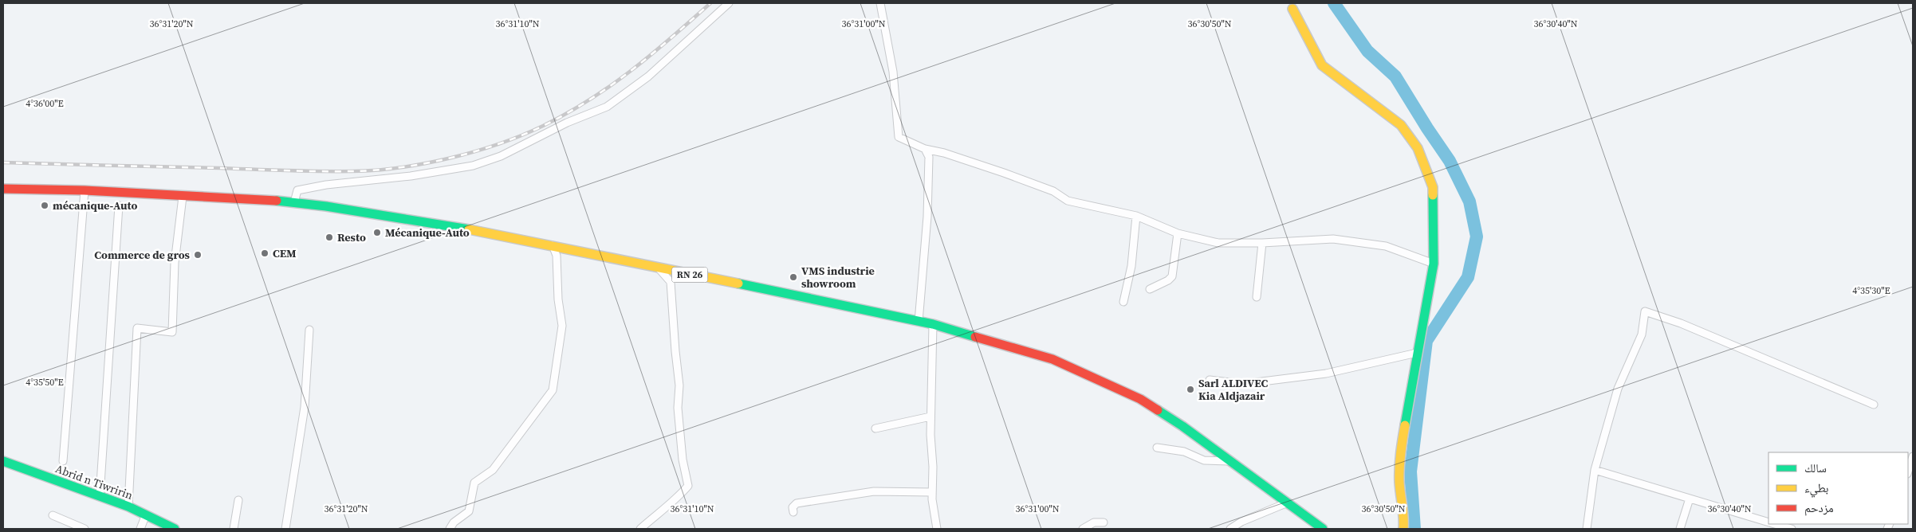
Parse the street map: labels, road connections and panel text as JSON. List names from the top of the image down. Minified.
{"streets":{"main road":["RN 26","Abrid n Tiwririn"]},"places":["mécanique-Auto","Mécanique-Auto","Resto","CEM","Commerce de gros","VMS industrie showroom","Sarl ALDIVEC Kia Aldjazair"],"legend":["سالك","بطيء","مزدحم"],"coordinates":["36°31'20\"N","36°31'00\"N","36°30'40\"N","36°31'10\"N","36°30'50\"N","4°36'00\"E","4°35'30\"E","4°35'50\"E"]}
